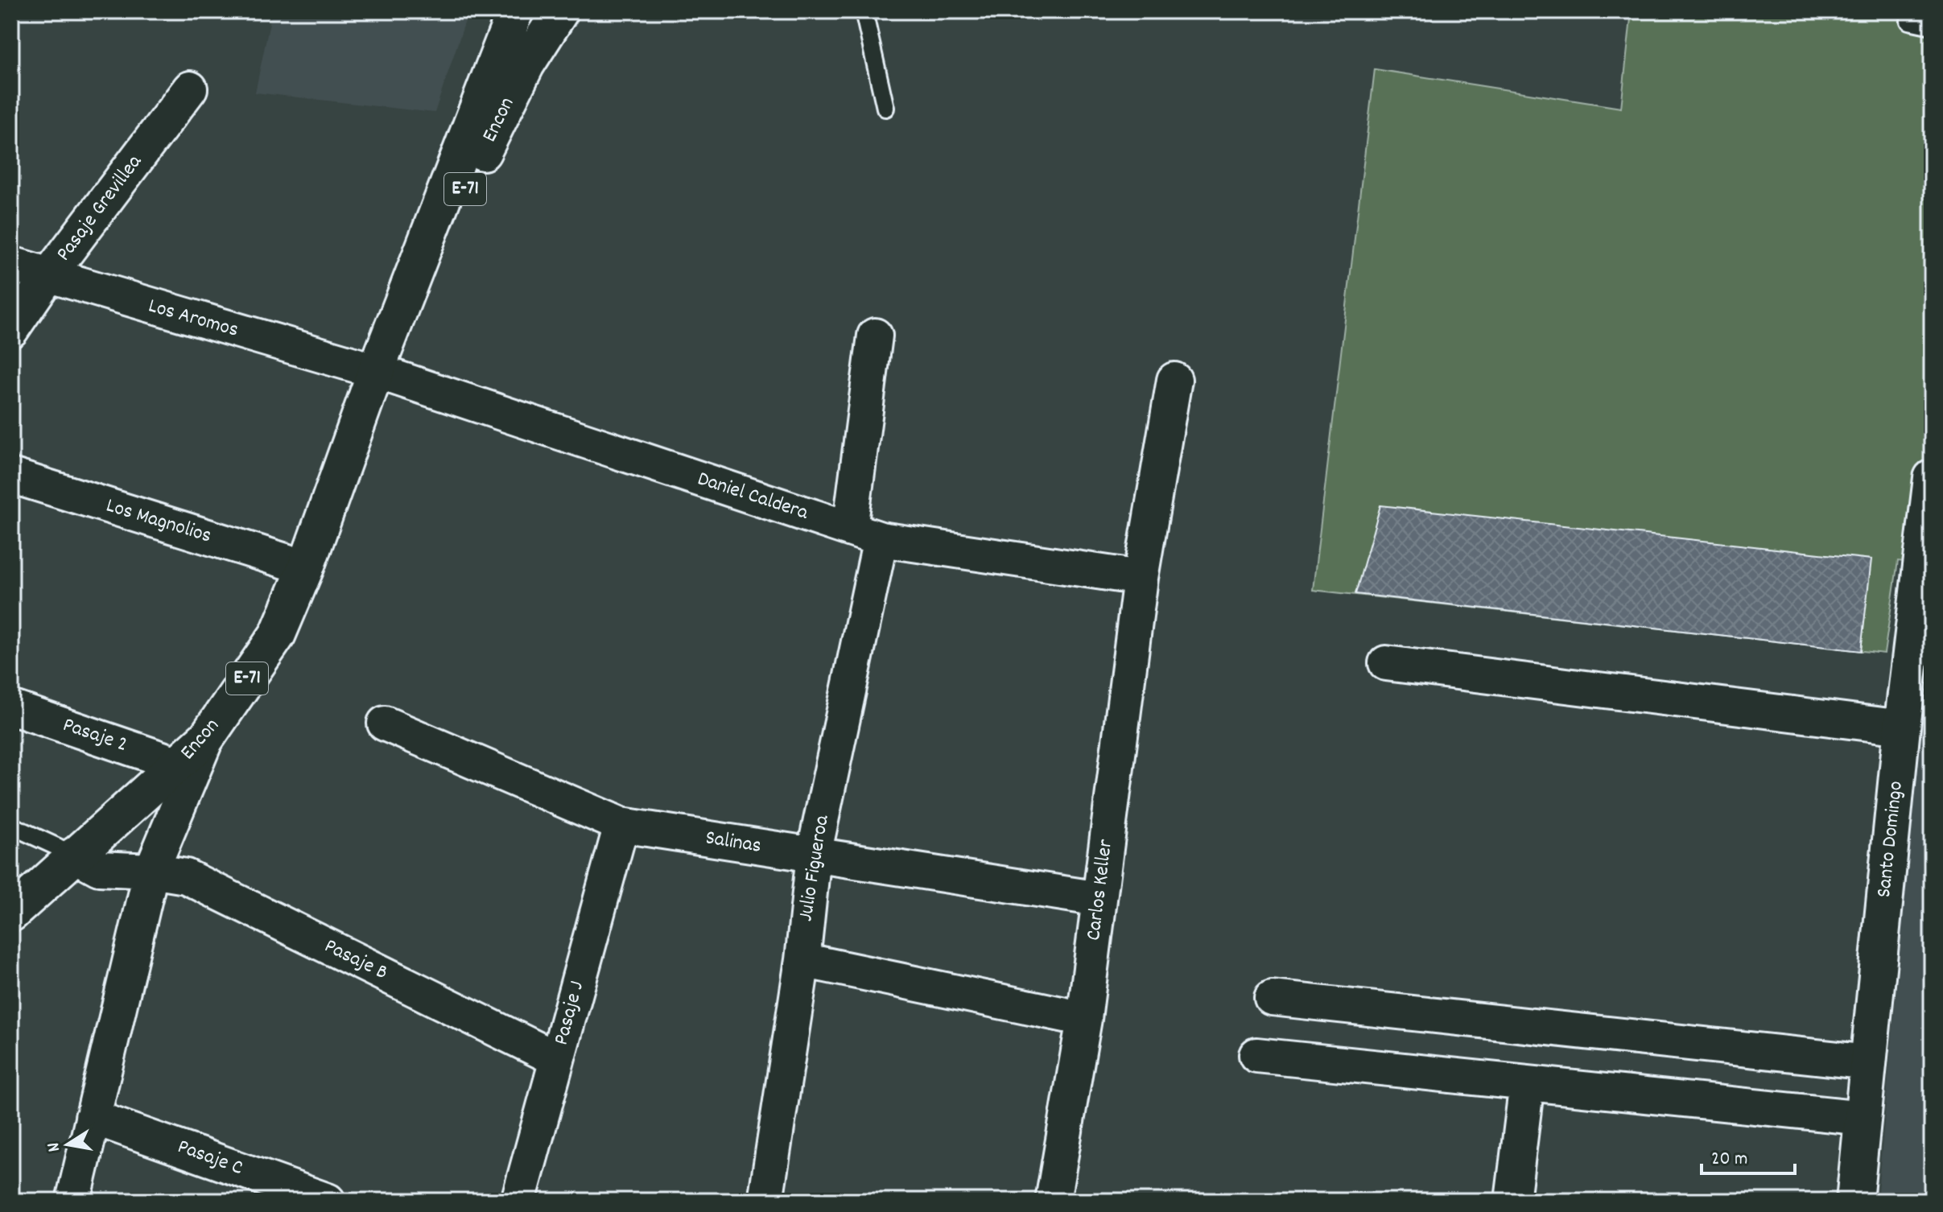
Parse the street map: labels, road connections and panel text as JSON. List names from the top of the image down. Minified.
{"streets":{"main road":["Encon","E-71","Santo Domingo"],"street":["Pasaje Grevillea","Los Aromos","Daniel Caldera","Los Magnolios","Pasaje 2","Salinas","Julio Figueroa","Carlos Keller","Pasaje B","Pasaje J","Pasaje C"]},"crossings":[["Encon","Los Aromos"],["Encon","Daniel Caldera"],["Encon","Los Magnolios"],["Encon","Pasaje 2"],["Encon","Pasaje B"],["Pasaje Grevillea","Los Aromos"],["Los Aromos","Daniel Caldera"],["Daniel Caldera","Julio Figueroa"],["Daniel Caldera","Carlos Keller"],["Salinas","Julio Figueroa"],["Salinas","Carlos Keller"],["Salinas","Pasaje J"],["Pasaje B","Pasaje J"]],"scale_bar":"20 m","north":"left"}
